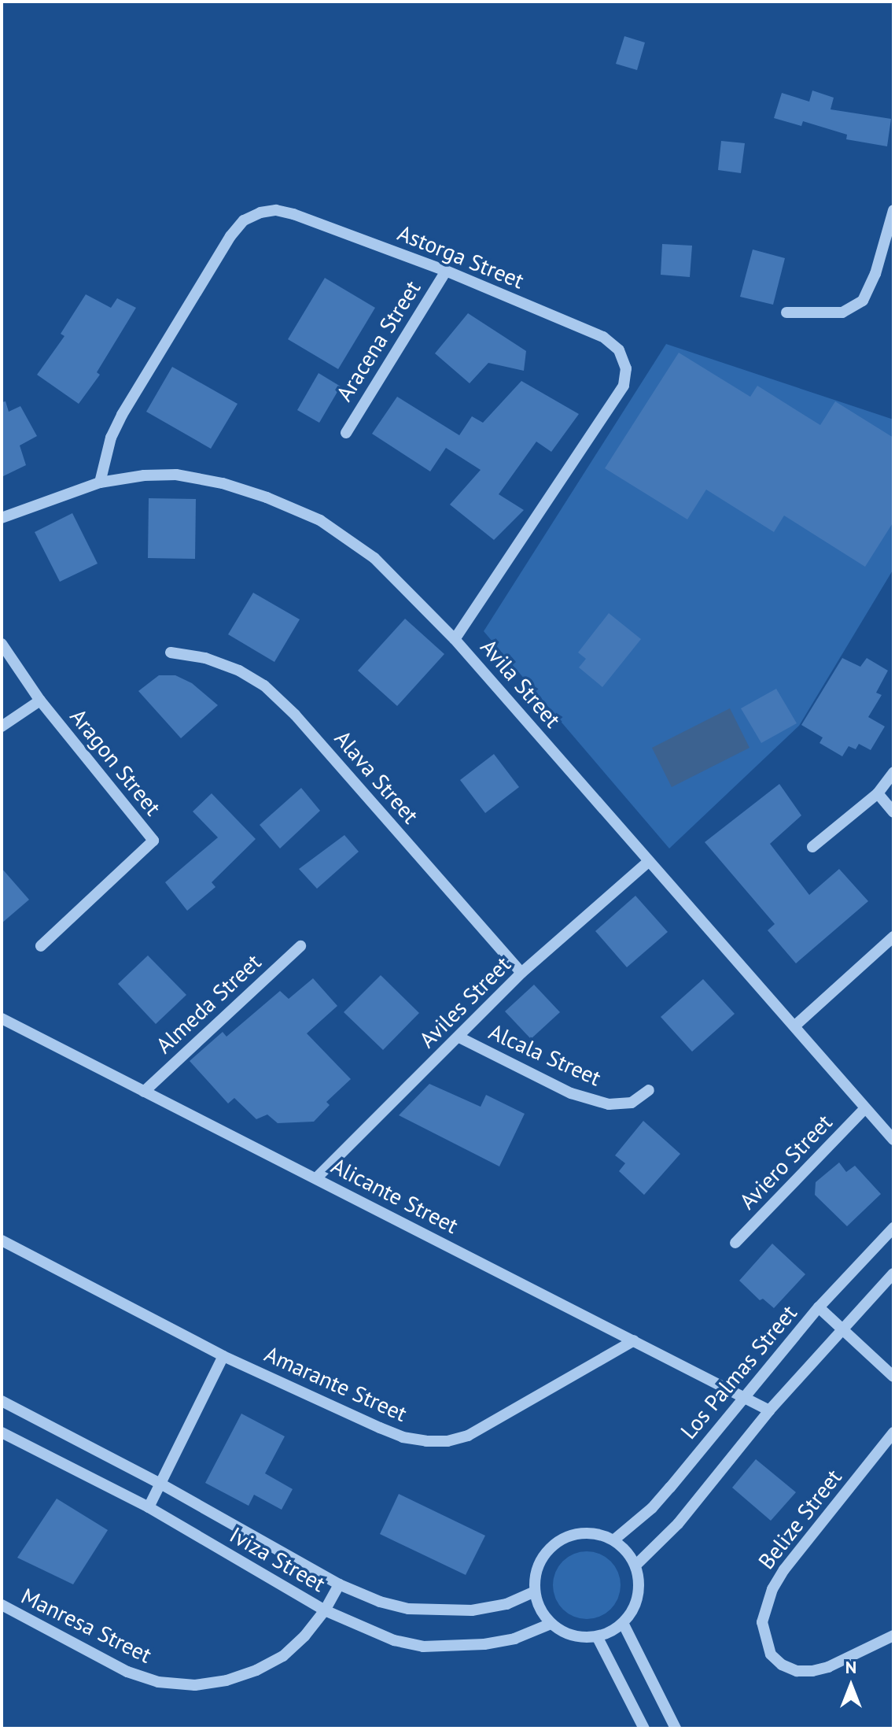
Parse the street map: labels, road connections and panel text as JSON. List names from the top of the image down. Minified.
{"streets":{"street":["Astorga Street","Aracena Street","Avila Street","Aragon Street","Alava Street","Aviles Street","Almeda Street","Alcala Street","Aviero Street","Alicante Street","Los Palmas Street","Amarante Street","Belize Street","Iviza Street","Manresa Street"]},"crossings":[["Astorga Street","Aracena Street"],["Astorga Street","Avila Street"],["Avila Street","Aviles Street"],["Avila Street","Aviero Street"],["Alava Street","Aviles Street"],["Aviles Street","Alcala Street"],["Aviles Street","Alicante Street"],["Almeda Street","Alicante Street"],["Alicante Street","Los Palmas Street"],["Alicante Street","Amarante Street"],["Los Palmas Street","Iviza Street"],["Iviza Street","Manresa Street"]],"north":"top"}
